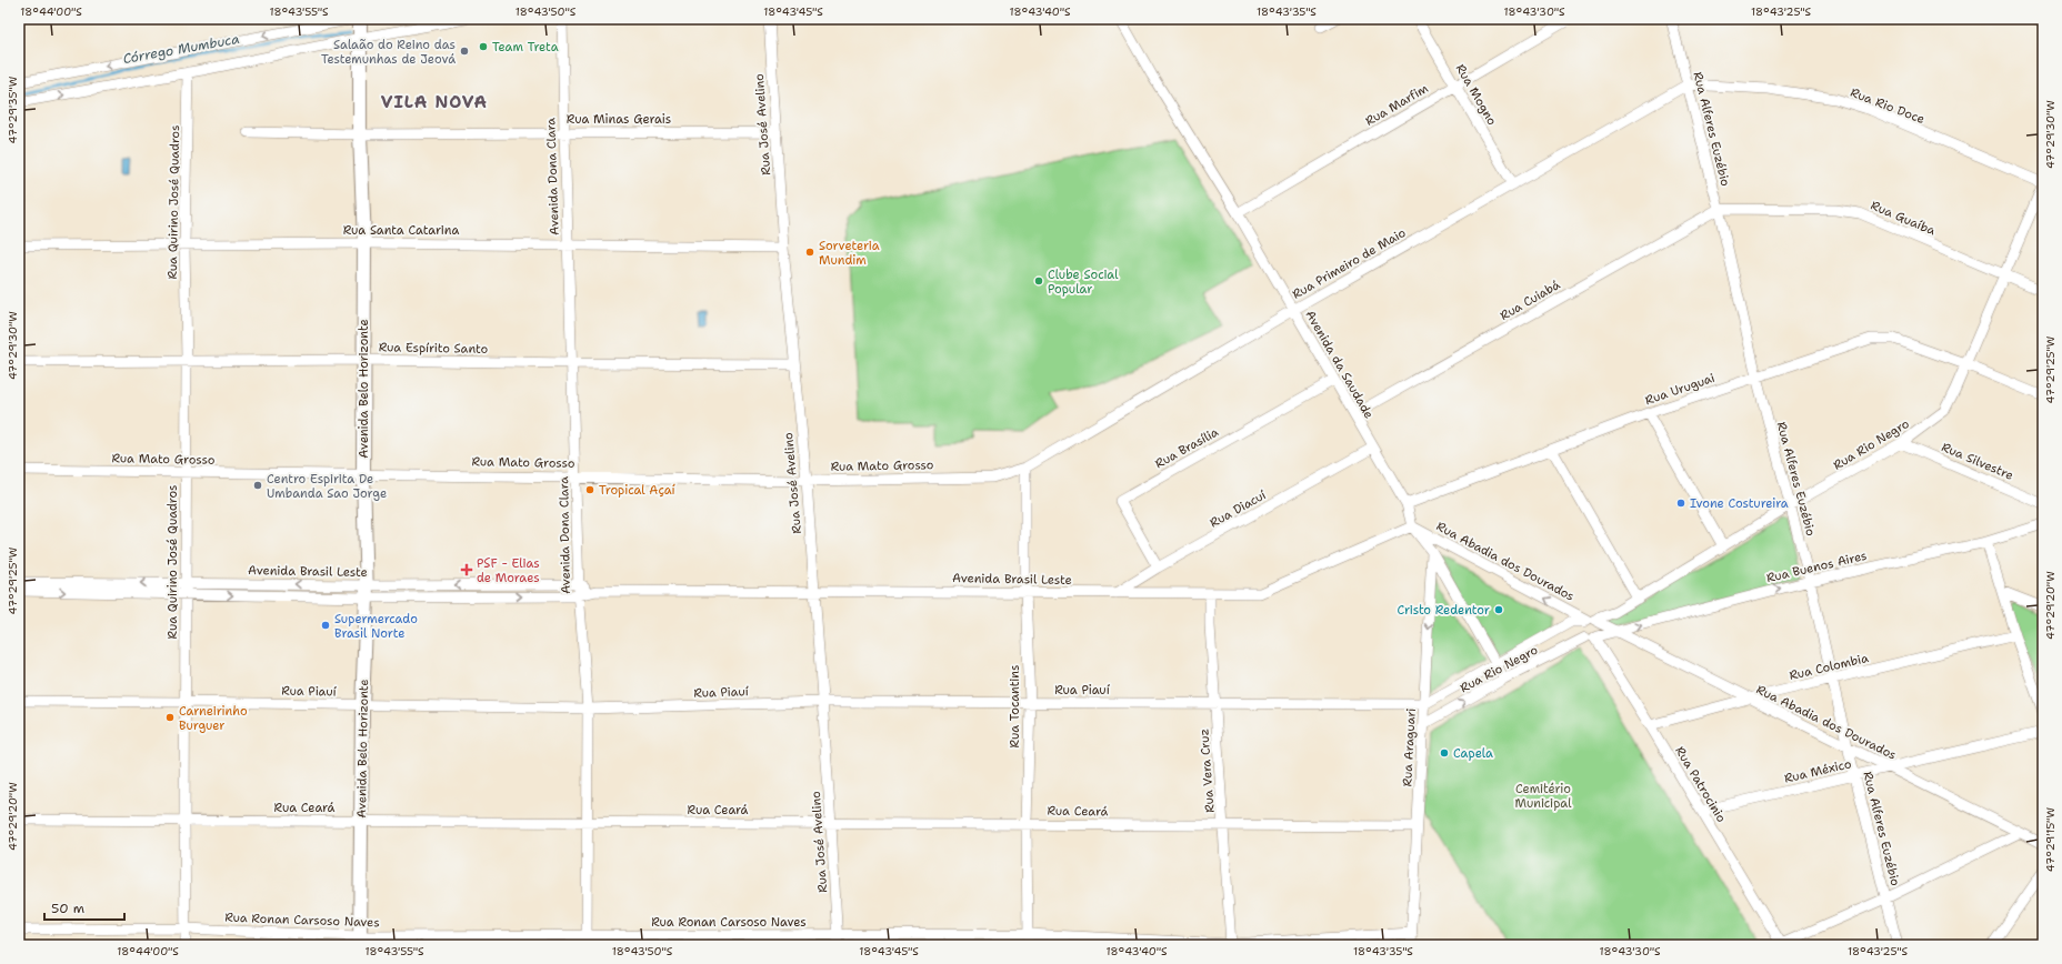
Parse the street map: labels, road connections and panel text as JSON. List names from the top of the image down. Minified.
{"streets":{"street":["Rua Mogno","Rua Marfim","Rua Rio Doce","Rua Minas Gerais","Rua José Avelino","Rua Alferes Euzébio","Avenida Dona Clara","Rua Quirino José Quadros","Rua Guaíba","Rua Santa Catarina","Rua Primeiro de Maio","Rua Cuiabá","Rua Espírito Santo","Avenida da Saudade","Avenida Belo Horizonte","Rua Uruguai","Rua Rio Negro","Rua Brasília","Rua Mato Grosso","Rua Silvestre","Rua Diacuí","Rua Abadia dos Dourados","Rua Buenos Aires","Avenida Brasil Leste","Rua Colombia","Rua Piauí","Rua Tocantins","Rua Araguari","Rua Vera Cruz","Rua México","Rua Patrocinio","Rua Ceará","Rua Ronan Carsoso Naves"]},"crossings":[["Rua Mogno","Rua Marfim"],["Rua Mogno","Rua Primeiro de Maio"],["Rua Marfim","Avenida da Saudade"],["Rua Rio Doce","Rua Alferes Euzébio"],["Rua Rio Doce","Rua Primeiro de Maio"],["Rua Rio Doce","Rua Rio Negro"],["Rua Minas Gerais","Rua José Avelino"],["Rua Minas Gerais","Avenida Dona Clara"],["Rua Minas Gerais","Avenida Belo Horizonte"],["Rua José Avelino","Rua Santa Catarina"],["Rua José Avelino","Rua Espírito Santo"],["Rua José Avelino","Rua Mato Grosso"],["Rua José Avelino","Avenida Brasil Leste"],["Rua José Avelino","Rua Piauí"],["Rua José Avelino","Rua Ceará"],["Rua José Avelino","Rua Ronan Carsoso Naves"],["Rua Alferes Euzébio","Rua Guaíba"],["Rua Alferes Euzébio","Rua Primeiro de Maio"],["Rua Alferes Euzébio","Rua Cuiabá"],["Rua Alferes Euzébio","Rua Uruguai"],["Rua Alferes Euzébio","Rua Rio Negro"],["Rua Alferes Euzébio","Rua Abadia dos Dourados"],["Rua Alferes Euzébio","Rua Buenos Aires"],["Rua Alferes Euzébio","Rua Colombia"],["Rua Alferes Euzébio","Rua México"],["Avenida Dona Clara","Rua Santa Catarina"],["Avenida Dona Clara","Rua Espírito Santo"],["Avenida Dona Clara","Rua Mato Grosso"],["Avenida Dona Clara","Avenida Brasil Leste"],["Avenida Dona Clara","Rua Piauí"],["Avenida Dona Clara","Rua Ceará"],["Avenida Dona Clara","Rua Ronan Carsoso Naves"],["Rua Quirino José Quadros","Rua Santa Catarina"],["Rua Quirino José Quadros","Rua Espírito Santo"],["Rua Quirino José Quadros","Rua Mato Grosso"],["Rua Quirino José Quadros","Avenida Brasil Leste"],["Rua Quirino José Quadros","Rua Piauí"],["Rua Quirino José Quadros","Rua Ceará"],["Rua Quirino José Quadros","Rua Ronan Carsoso Naves"],["Rua Guaíba","Rua Cuiabá"],["Rua Guaíba","Rua Rio Negro"],["Rua Santa Catarina","Avenida Belo Horizonte"],["Rua Primeiro de Maio","Avenida da Saudade"],["Rua Primeiro de Maio","Rua Mato Grosso"],["Rua Primeiro de Maio","Rua Tocantins"],["Rua Cuiabá","Avenida da Saudade"],["Rua Espírito Santo","Avenida Belo Horizonte"],["Avenida da Saudade","Rua Uruguai"],["Avenida da Saudade","Rua Rio Negro"],["Avenida da Saudade","Rua Brasília"],["Avenida da Saudade","Rua Diacuí"],["Avenida da Saudade","Rua Abadia dos Dourados"],["Avenida da Saudade","Avenida Brasil Leste"],["Avenida da Saudade","Rua Araguari"],["Avenida Belo Horizonte","Rua Mato Grosso"],["Avenida Belo Horizonte","Avenida Brasil Leste"],["Avenida Belo Horizonte","Rua Piauí"],["Avenida Belo Horizonte","Rua Ceará"],["Avenida Belo Horizonte","Rua Ronan Carsoso Naves"],["Rua Uruguai","Rua Rio Negro"],["Rua Rio Negro","Rua Silvestre"],["Rua Rio Negro","Rua Abadia dos Dourados"],["Rua Rio Negro","Rua Buenos Aires"],["Rua Rio Negro","Rua Piauí"],["Rua Rio Negro","Rua Araguari"],["Rua Rio Negro","Rua Patrocinio"],["Rua Brasília","Rua Diacuí"],["Rua Mato Grosso","Rua Tocantins"],["Rua Diacuí","Avenida Brasil Leste"],["Rua Abadia dos Dourados","Rua Buenos Aires"],["Rua Abadia dos Dourados","Avenida Brasil Leste"],["Rua Abadia dos Dourados","Rua Colombia"],["Rua Abadia dos Dourados","Rua México"],["Rua Buenos Aires","Rua Patrocinio"],["Avenida Brasil Leste","Rua Tocantins"],["Avenida Brasil Leste","Rua Vera Cruz"],["Rua Colombia","Rua Patrocinio"],["Rua Piauí","Rua Tocantins"],["Rua Piauí","Rua Araguari"],["Rua Piauí","Rua Vera Cruz"],["Rua Tocantins","Rua Ceará"],["Rua Tocantins","Rua Ronan Carsoso Naves"],["Rua Araguari","Rua Ceará"],["Rua Araguari","Rua Ronan Carsoso Naves"],["Rua Vera Cruz","Rua Ceará"],["Rua Vera Cruz","Rua Ronan Carsoso Naves"],["Rua México","Rua Patrocinio"]],"one_way":["Rua Buenos Aires","Rua Araguari"],"districts":["VILA NOVA"],"water":["Córrego Mumbuca"],"parks":["Cemitério Municipal"],"places":{"other":["Team Treta","Salaão do Reino das Testemunhas de Jeová","Sorveteria Mundim","Clube Social Popular","Centro Espirita De Umbanda Sao Jorge","Tropical Açaí","Ivone Costureira","Cristo Redentor","Supermercado Brasil Norte","Carneirinho Burguer","Capela"],"health":["PSF - Elias de Moraes"]},"scale_bar":"50 m","coordinates":["18°44'00\"S","18°43'55\"S","18°43'50\"S","18°43'45\"S","18°43'40\"S","18°43'35\"S","18°43'30\"S","18°43'25\"S","47°29'35\"W","47°29'30\"W","47°29'25\"W","47°29'20\"W","47°29'15\"W"]}
